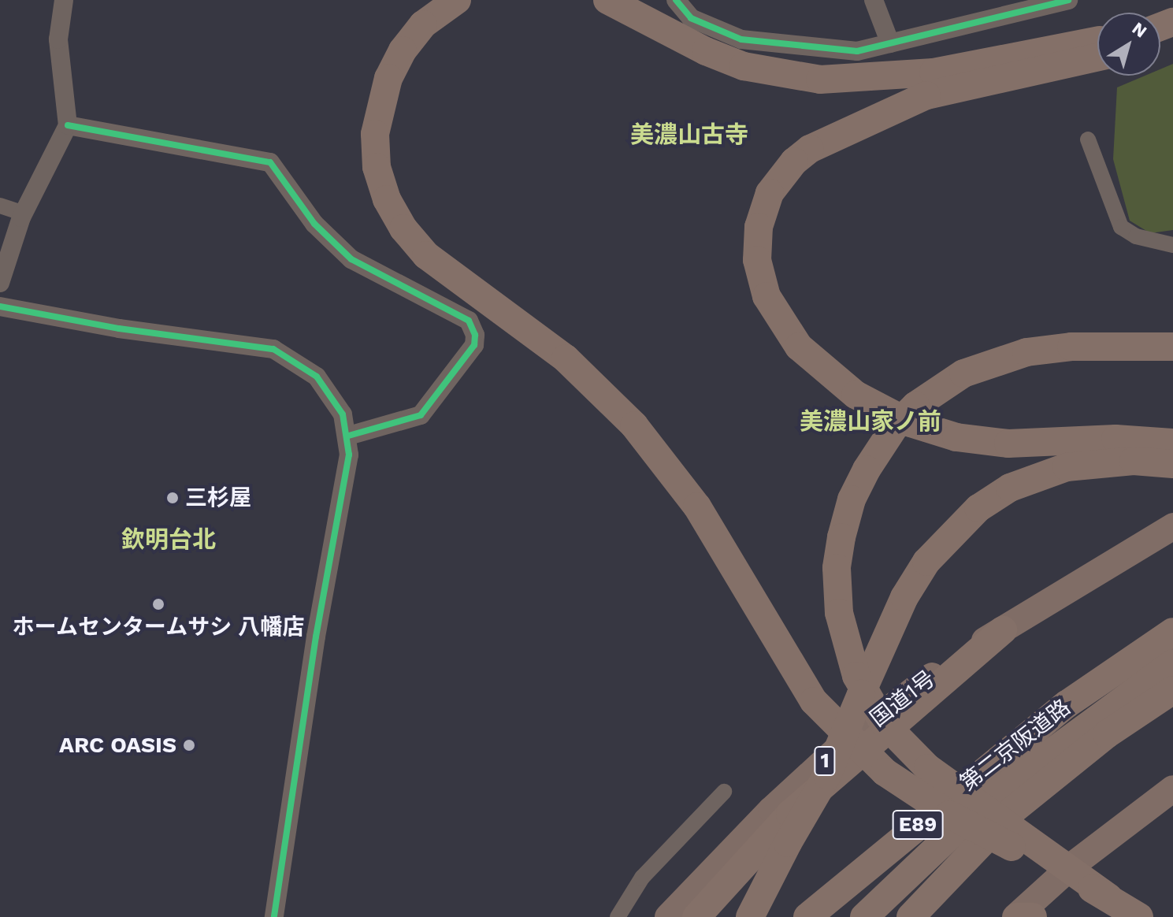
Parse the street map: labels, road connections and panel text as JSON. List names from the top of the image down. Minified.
{"streets":{"highway":["国道1号","第二京阪道路","1","E89"]},"districts":["美濃山古寺","美濃山家ノ前","欽明台北"],"places":["三杉屋","ホームセンタームサシ 八幡店","ARC OASIS"],"north":"top right"}
